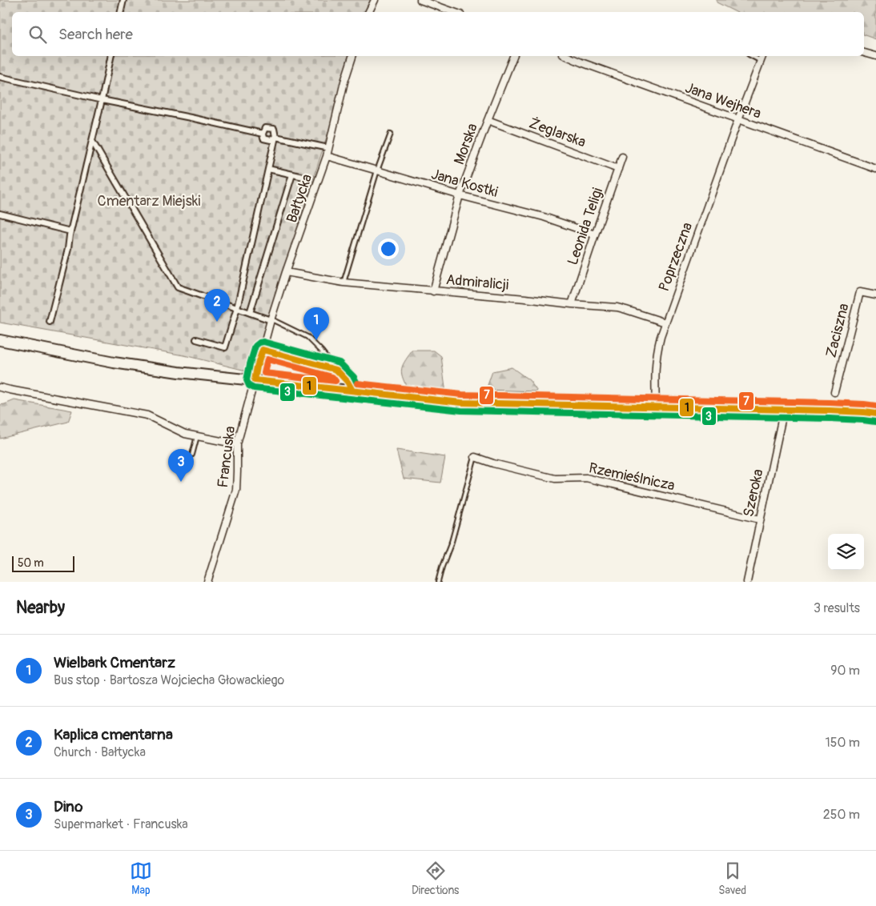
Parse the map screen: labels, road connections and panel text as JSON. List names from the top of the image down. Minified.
{"streets":{"street":["Jana Wejhera","Żeglarska","Morska","Jana Kostki","Bałtycka","Leonida Teligi","Poprzeczna","Admiralicji","Zaciszna","Francuska","Rzemieślnicza","Szeroka"]},"crossings":[["Jana Wejhera","Poprzeczna"],["Żeglarska","Morska"],["Żeglarska","Leonida Teligi"],["Morska","Jana Kostki"],["Morska","Admiralicji"],["Jana Kostki","Bałtycka"],["Jana Kostki","Leonida Teligi"],["Bałtycka","Admiralicji"],["Leonida Teligi","Admiralicji"],["Poprzeczna","Admiralicji"],["Rzemieślnicza","Szeroka"]],"parks":["Cmentarz Miejski"],"lines":["transit line 3","transit line 1","transit line 7"],"scale_bar":"50 m","page":{"search":"Search here","pins":["2","1","3"],"scale":"50 m","heading":["Nearby","3 results"],"list":[{"mark":"1","name":"Wielbark Cmentarz","note":"Bus stop · Bartosza Wojciecha Głowackiego","value":"90 m"},{"mark":"2","name":"Kaplica cmentarna","note":"Church · Bałtycka","value":"150 m"},{"mark":"3","name":"Dino","note":"Supermarket · Francuska","value":"250 m"}],"nav":["Map","Directions","Saved"]}}
